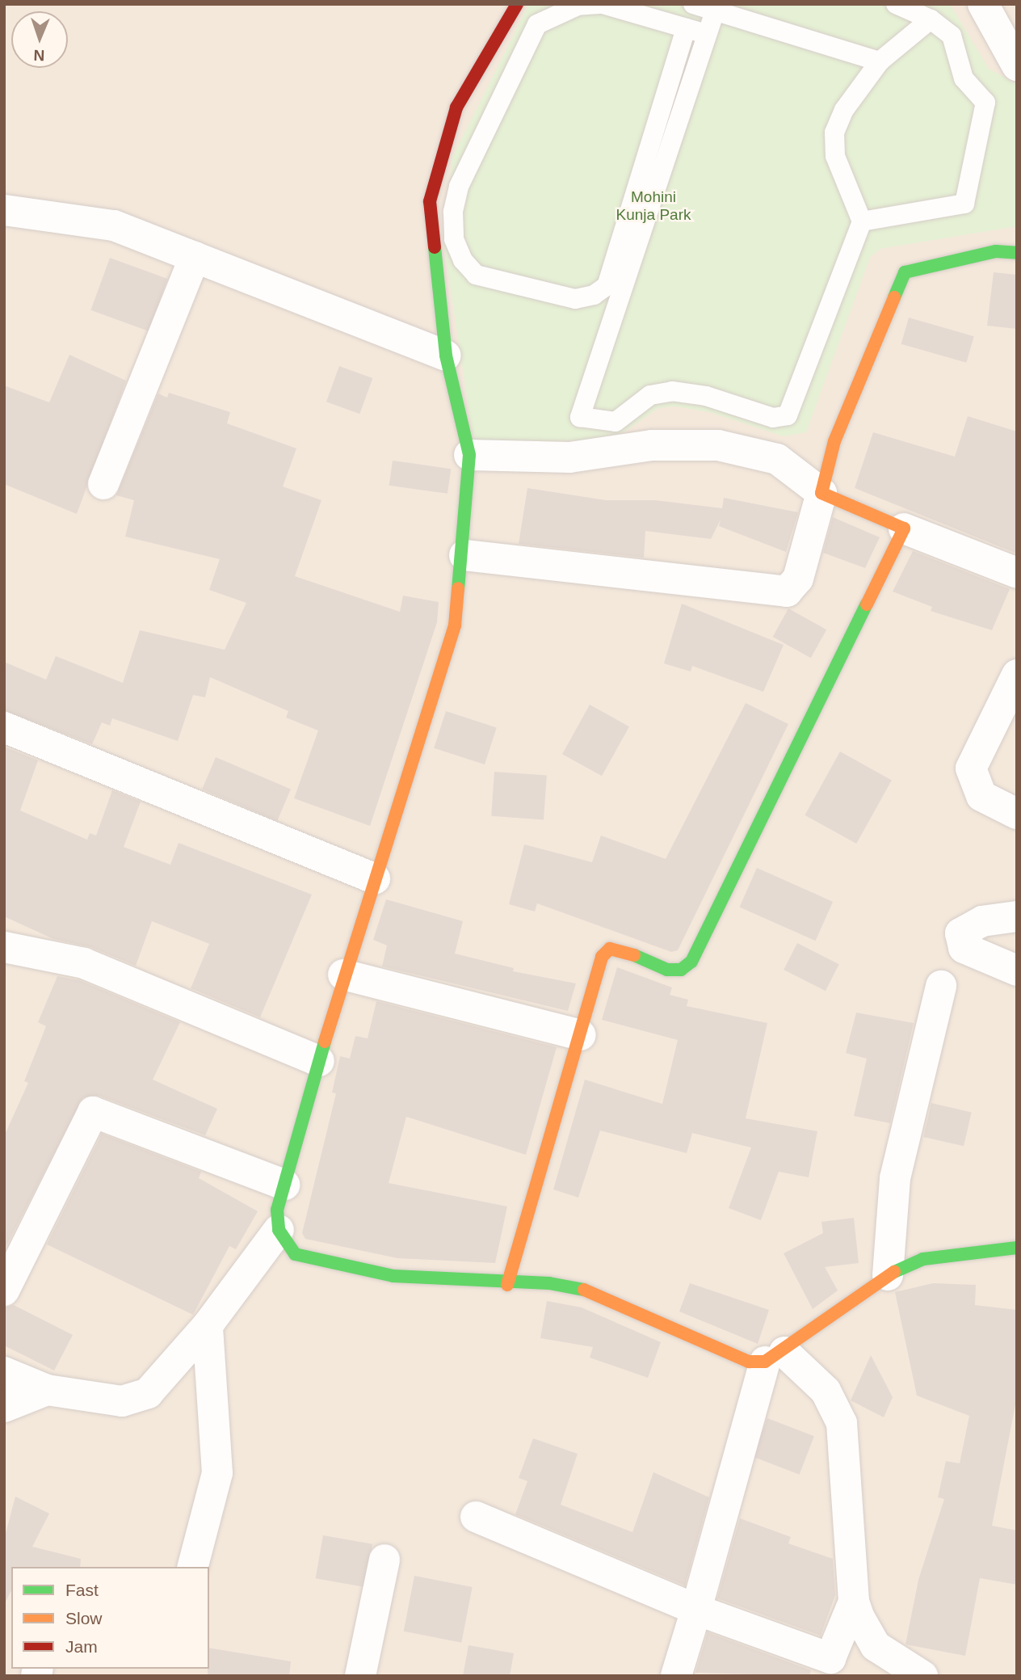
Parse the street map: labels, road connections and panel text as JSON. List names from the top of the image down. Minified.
{"parks":["Mohini Kunja Park"],"legend":["Fast","Slow","Jam"],"north":"bottom"}
